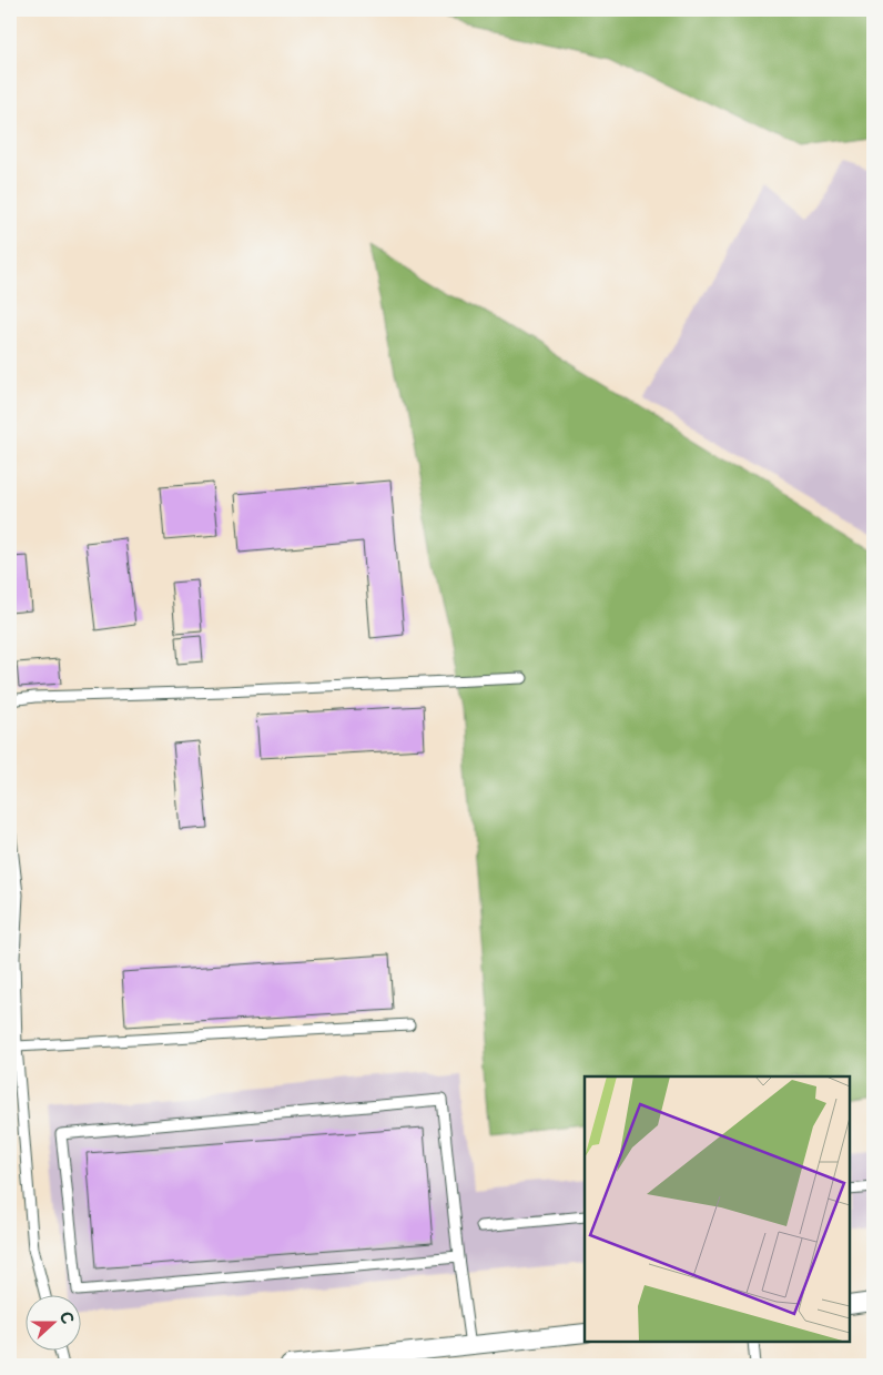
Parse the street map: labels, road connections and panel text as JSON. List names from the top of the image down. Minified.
{"north":"right"}
